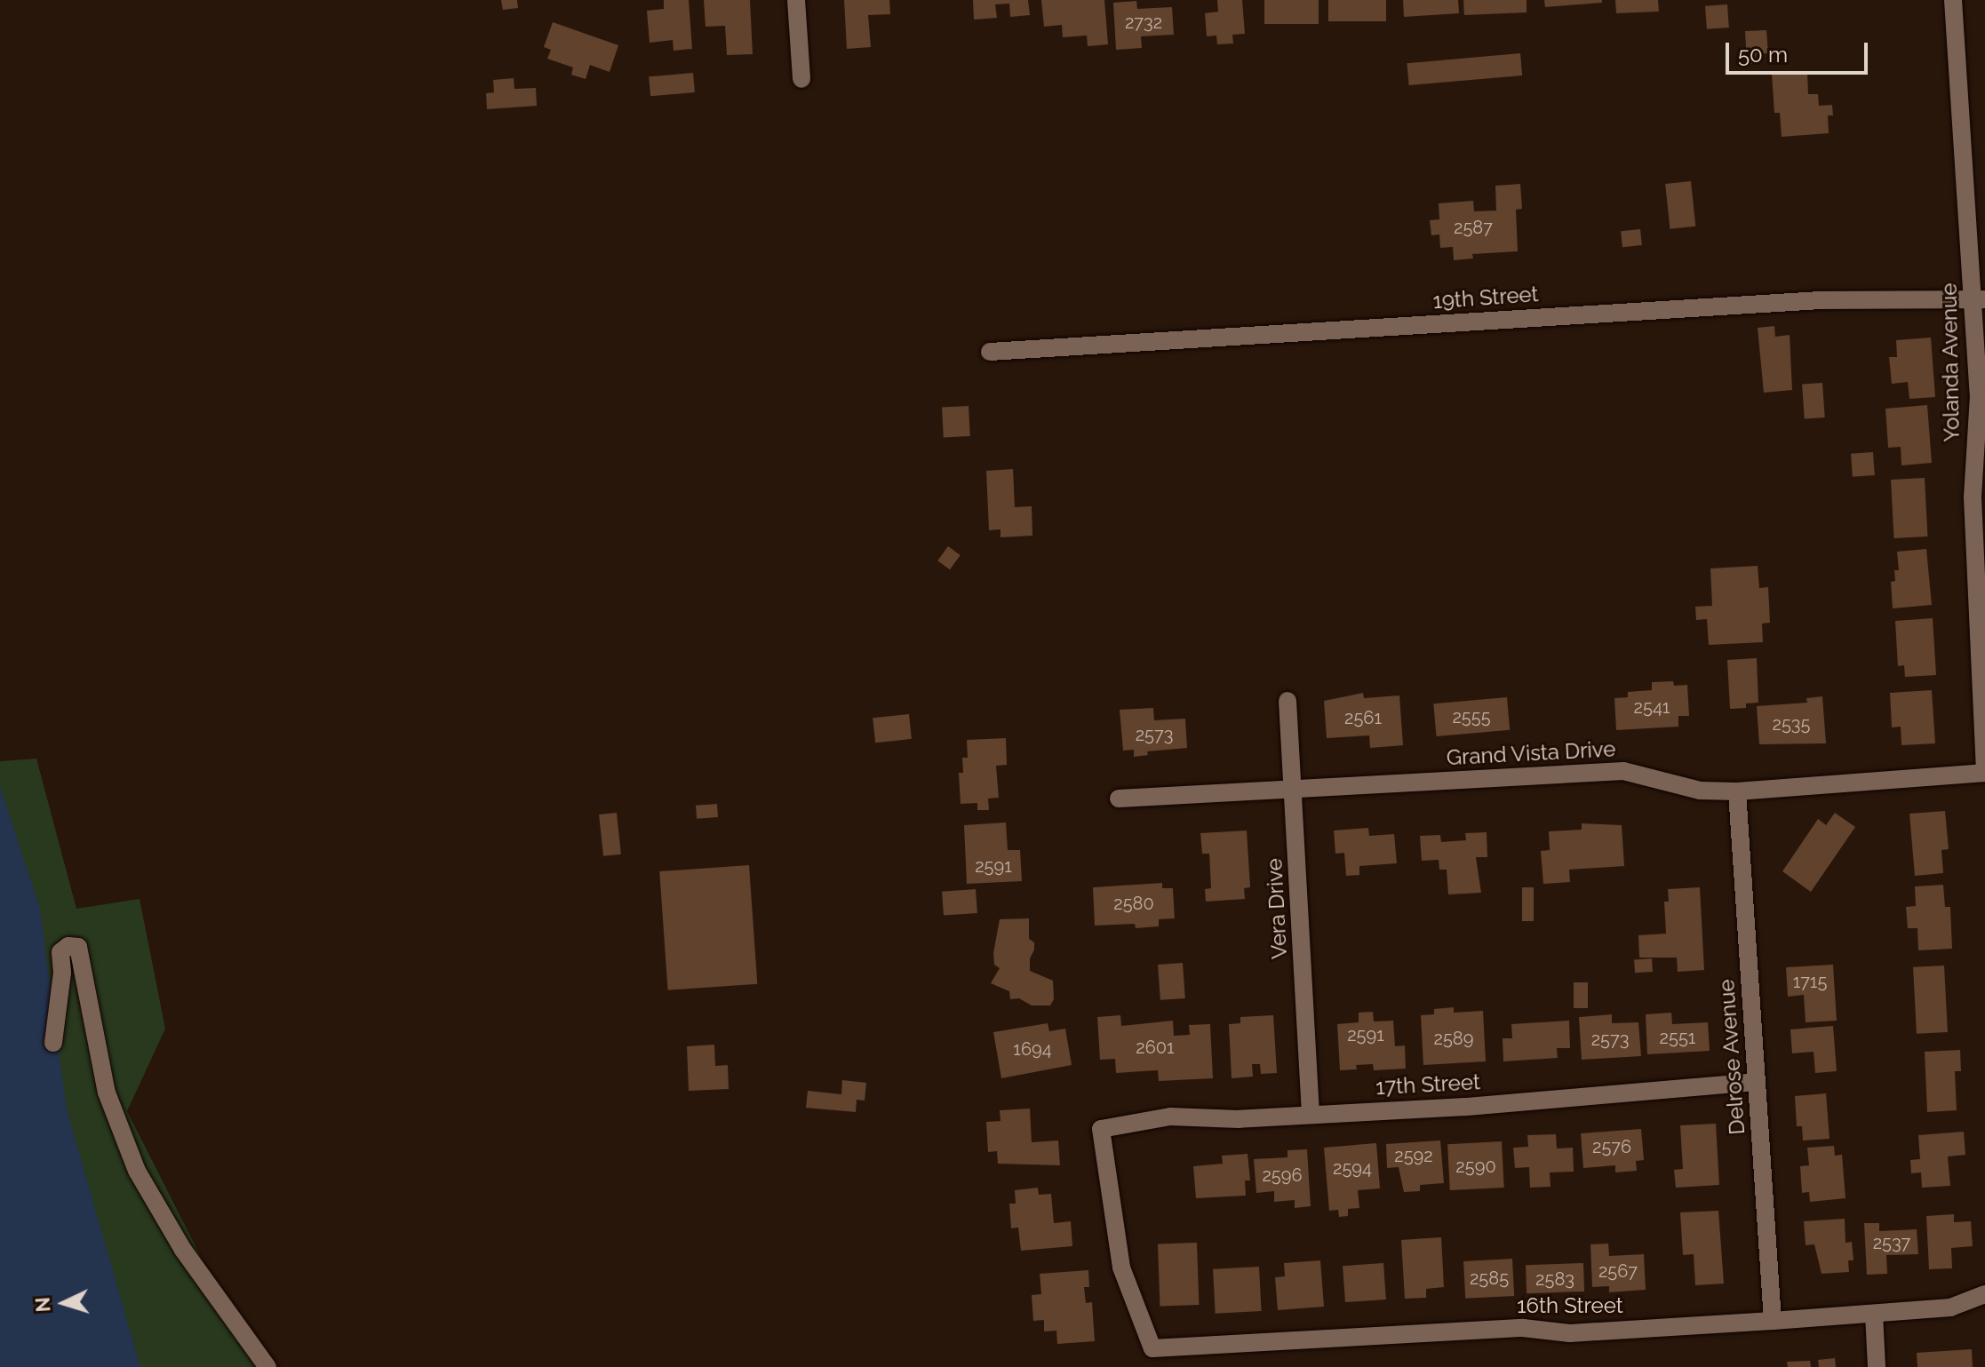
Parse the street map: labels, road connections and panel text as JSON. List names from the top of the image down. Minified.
{"streets":{"street":["19th Street","Yolanda Avenue","Grand Vista Drive","Vera Drive","Delrose Avenue","17th Street","16th Street"]},"crossings":[["19th Street","Yolanda Avenue"],["Grand Vista Drive","Vera Drive"],["Grand Vista Drive","Delrose Avenue"],["Vera Drive","17th Street"],["Delrose Avenue","17th Street"],["Delrose Avenue","16th Street"],["17th Street","16th Street"]],"house_numbers":["2732","2587","2541","2555","2561","2535","2573","2591","2580","1715","2591","2551","2589","2573","2601","1694","2576","2592","2590","2594","2596","2537","2567","2585","2583"],"scale_bar":"50 m","north":"left"}
